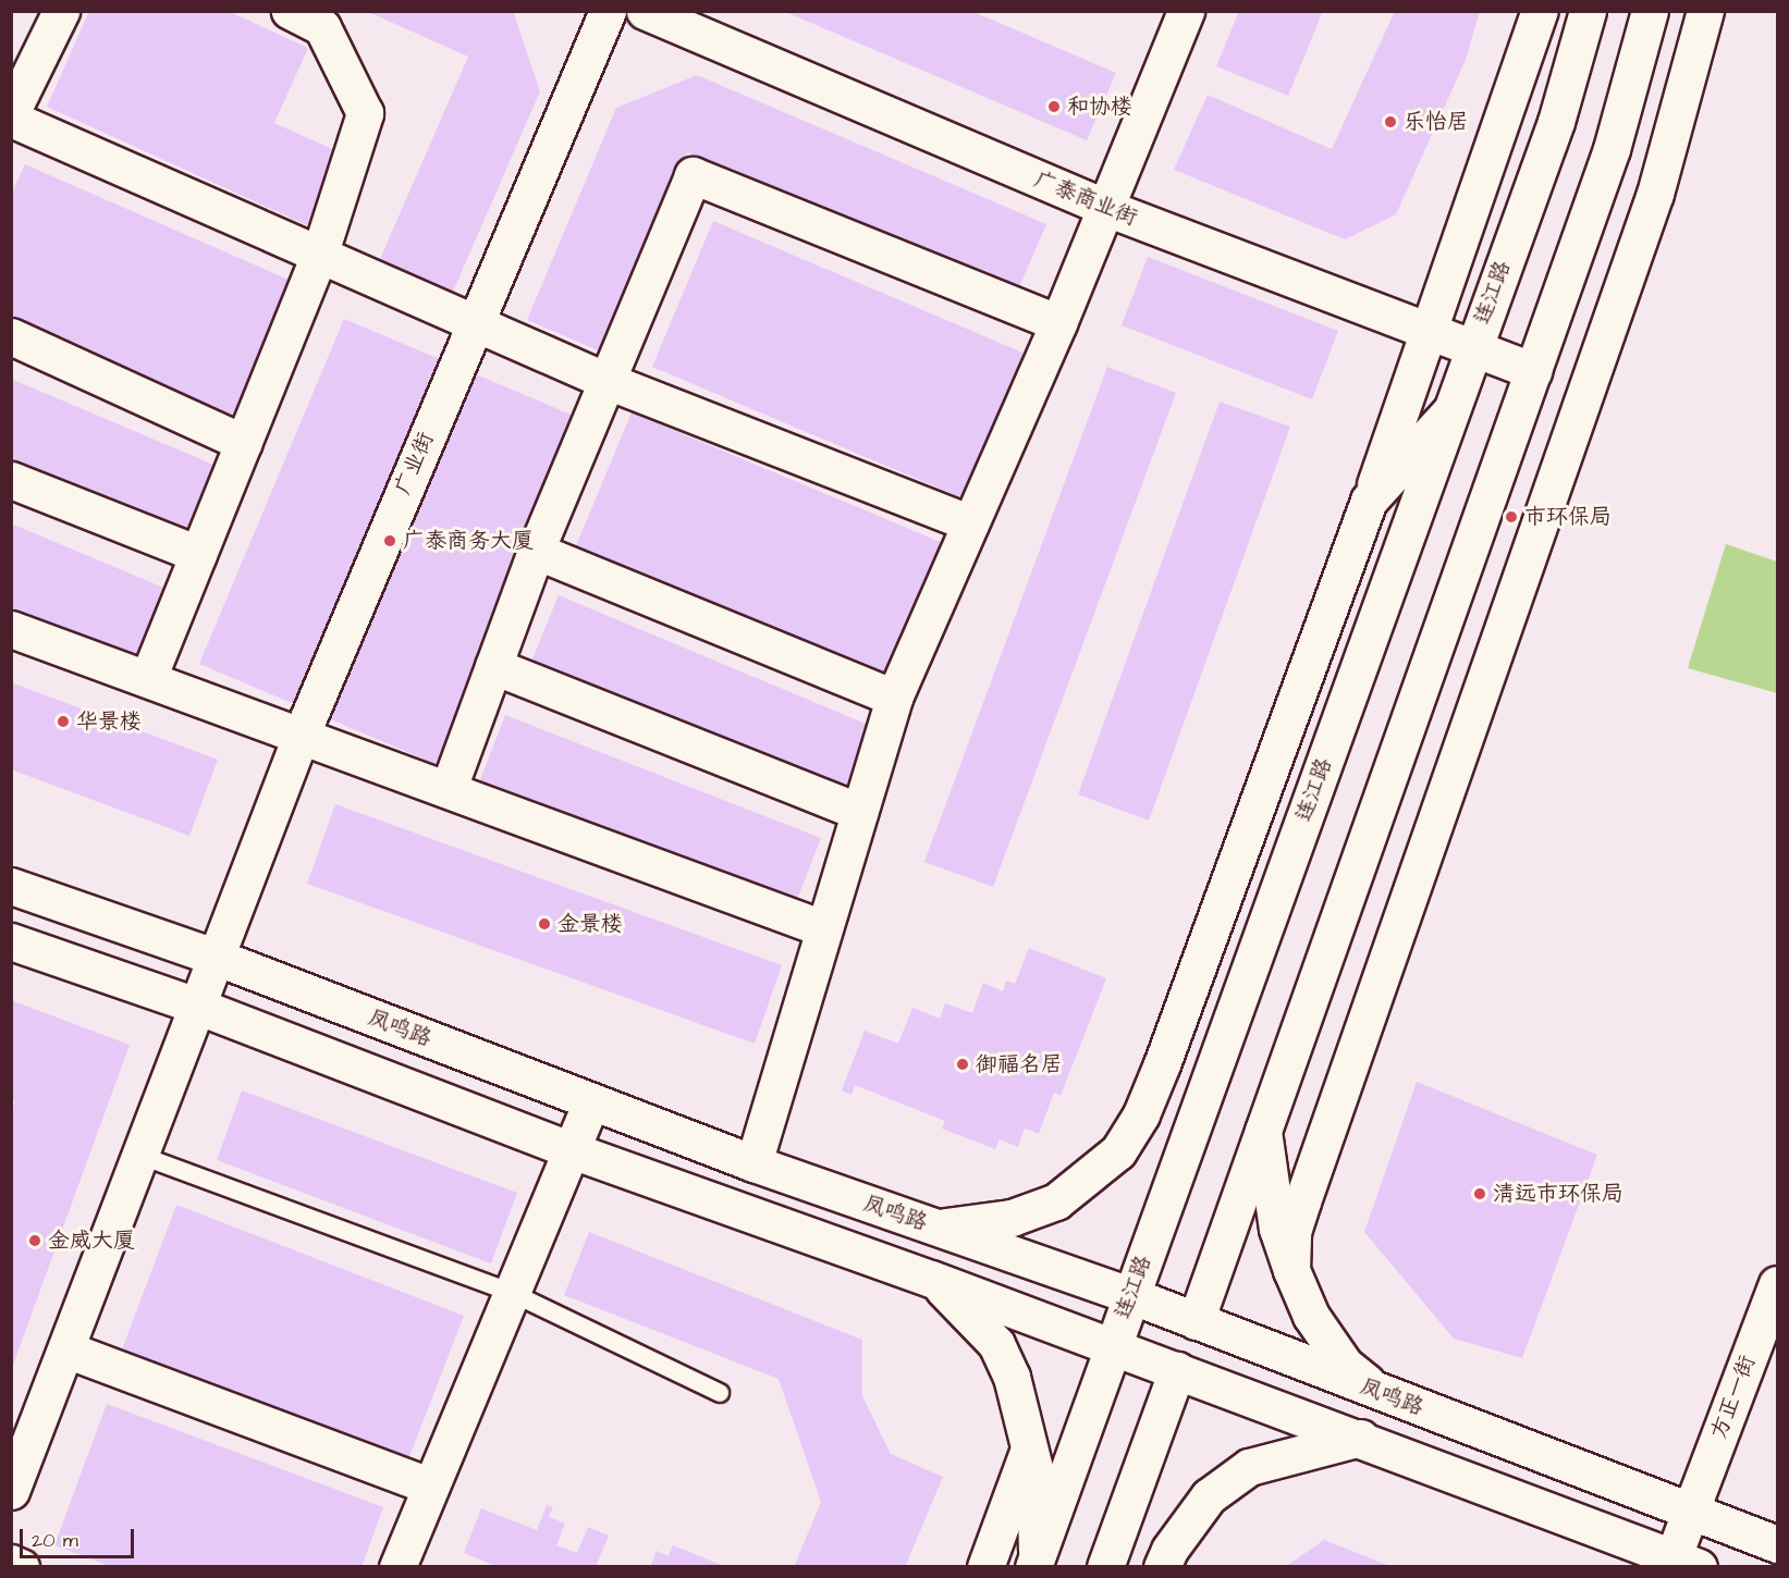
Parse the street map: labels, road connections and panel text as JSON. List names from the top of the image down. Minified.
{"streets":{"main road":["广泰商业街","连江路","广业街","凤鸣路","方正一街"]},"crossings":[["广泰商业街","连江路"],["连江路","凤鸣路"],["广业街","凤鸣路"],["凤鸣路","方正一街"]],"places":["和协楼","乐怡居","市环保局","广泰商务大厦","华景楼","金景楼","御福名居","清远市环保局","金威大厦"],"scale_bar":"20 m"}
